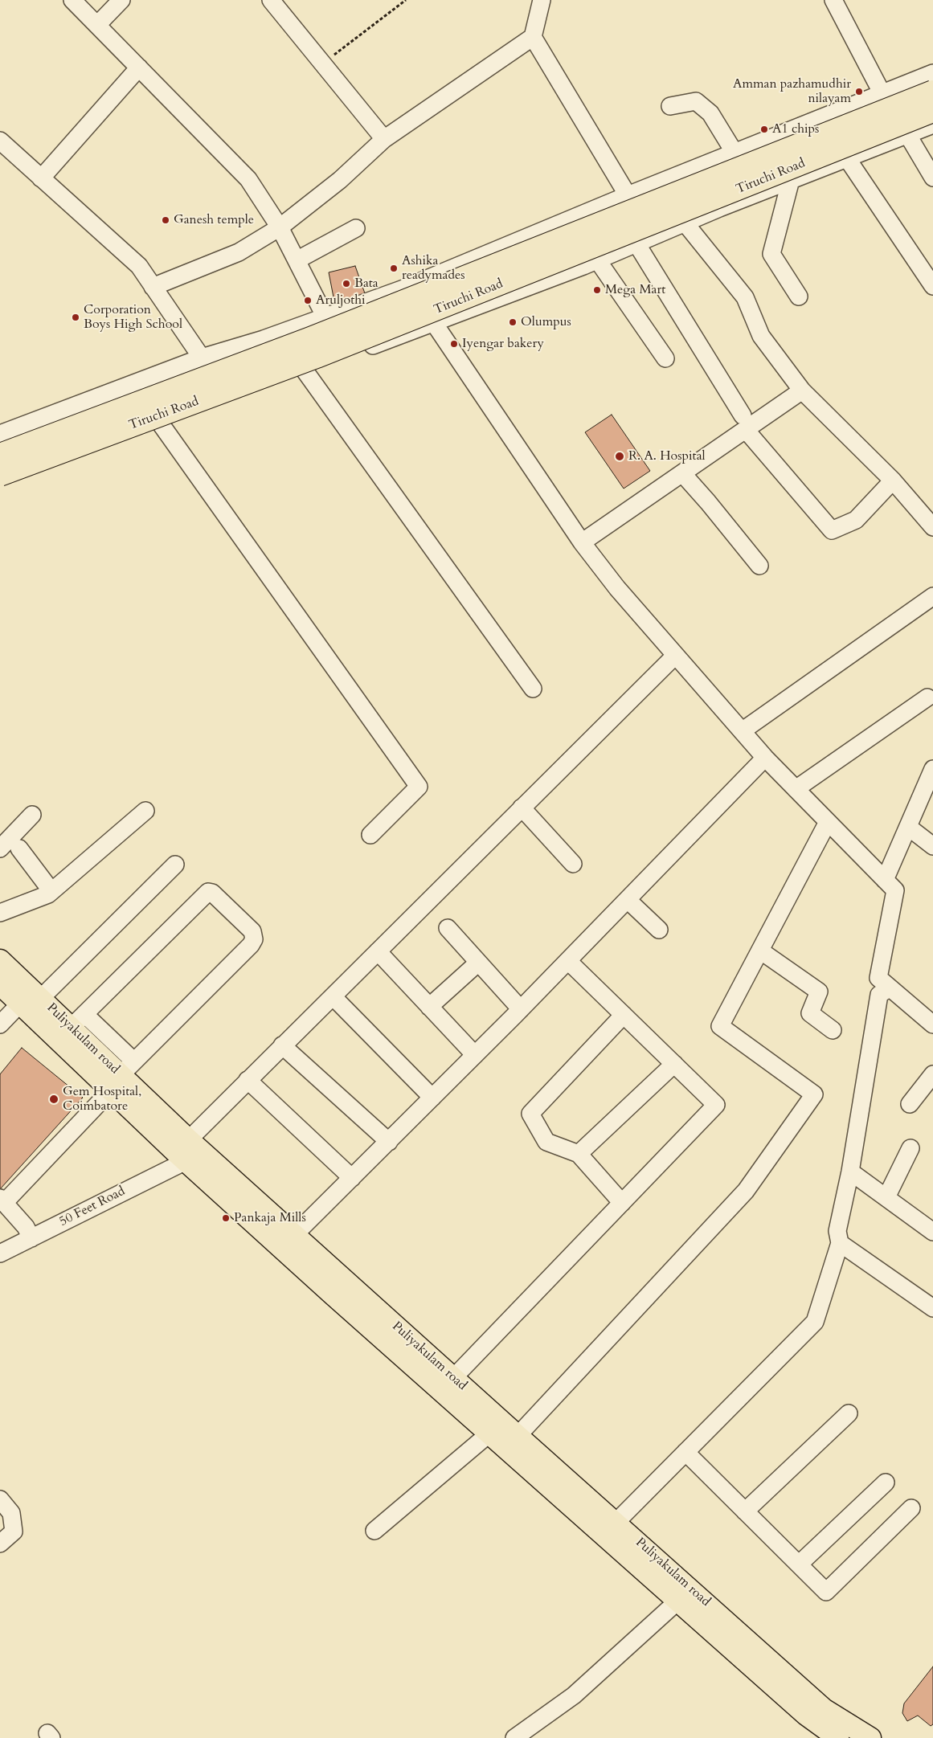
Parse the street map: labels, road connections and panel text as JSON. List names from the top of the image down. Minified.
{"streets":{"highway":["Tiruchi Road"],"main road":["Puliyakulam road"],"street":["50 Feet Road"]},"crossings":[["Puliyakulam road","50 Feet Road"]],"places":["Amman pazhamudhir nilayam","A1 chips","Ganesh temple","Ashika readymades","Bata","Mega Mart","Aruljothi","Corporation Boys High School","Olumpus","Iyengar bakery","R. A. Hospital","Gem Hospital, Coimbatore","Pankaja Mills"]}
